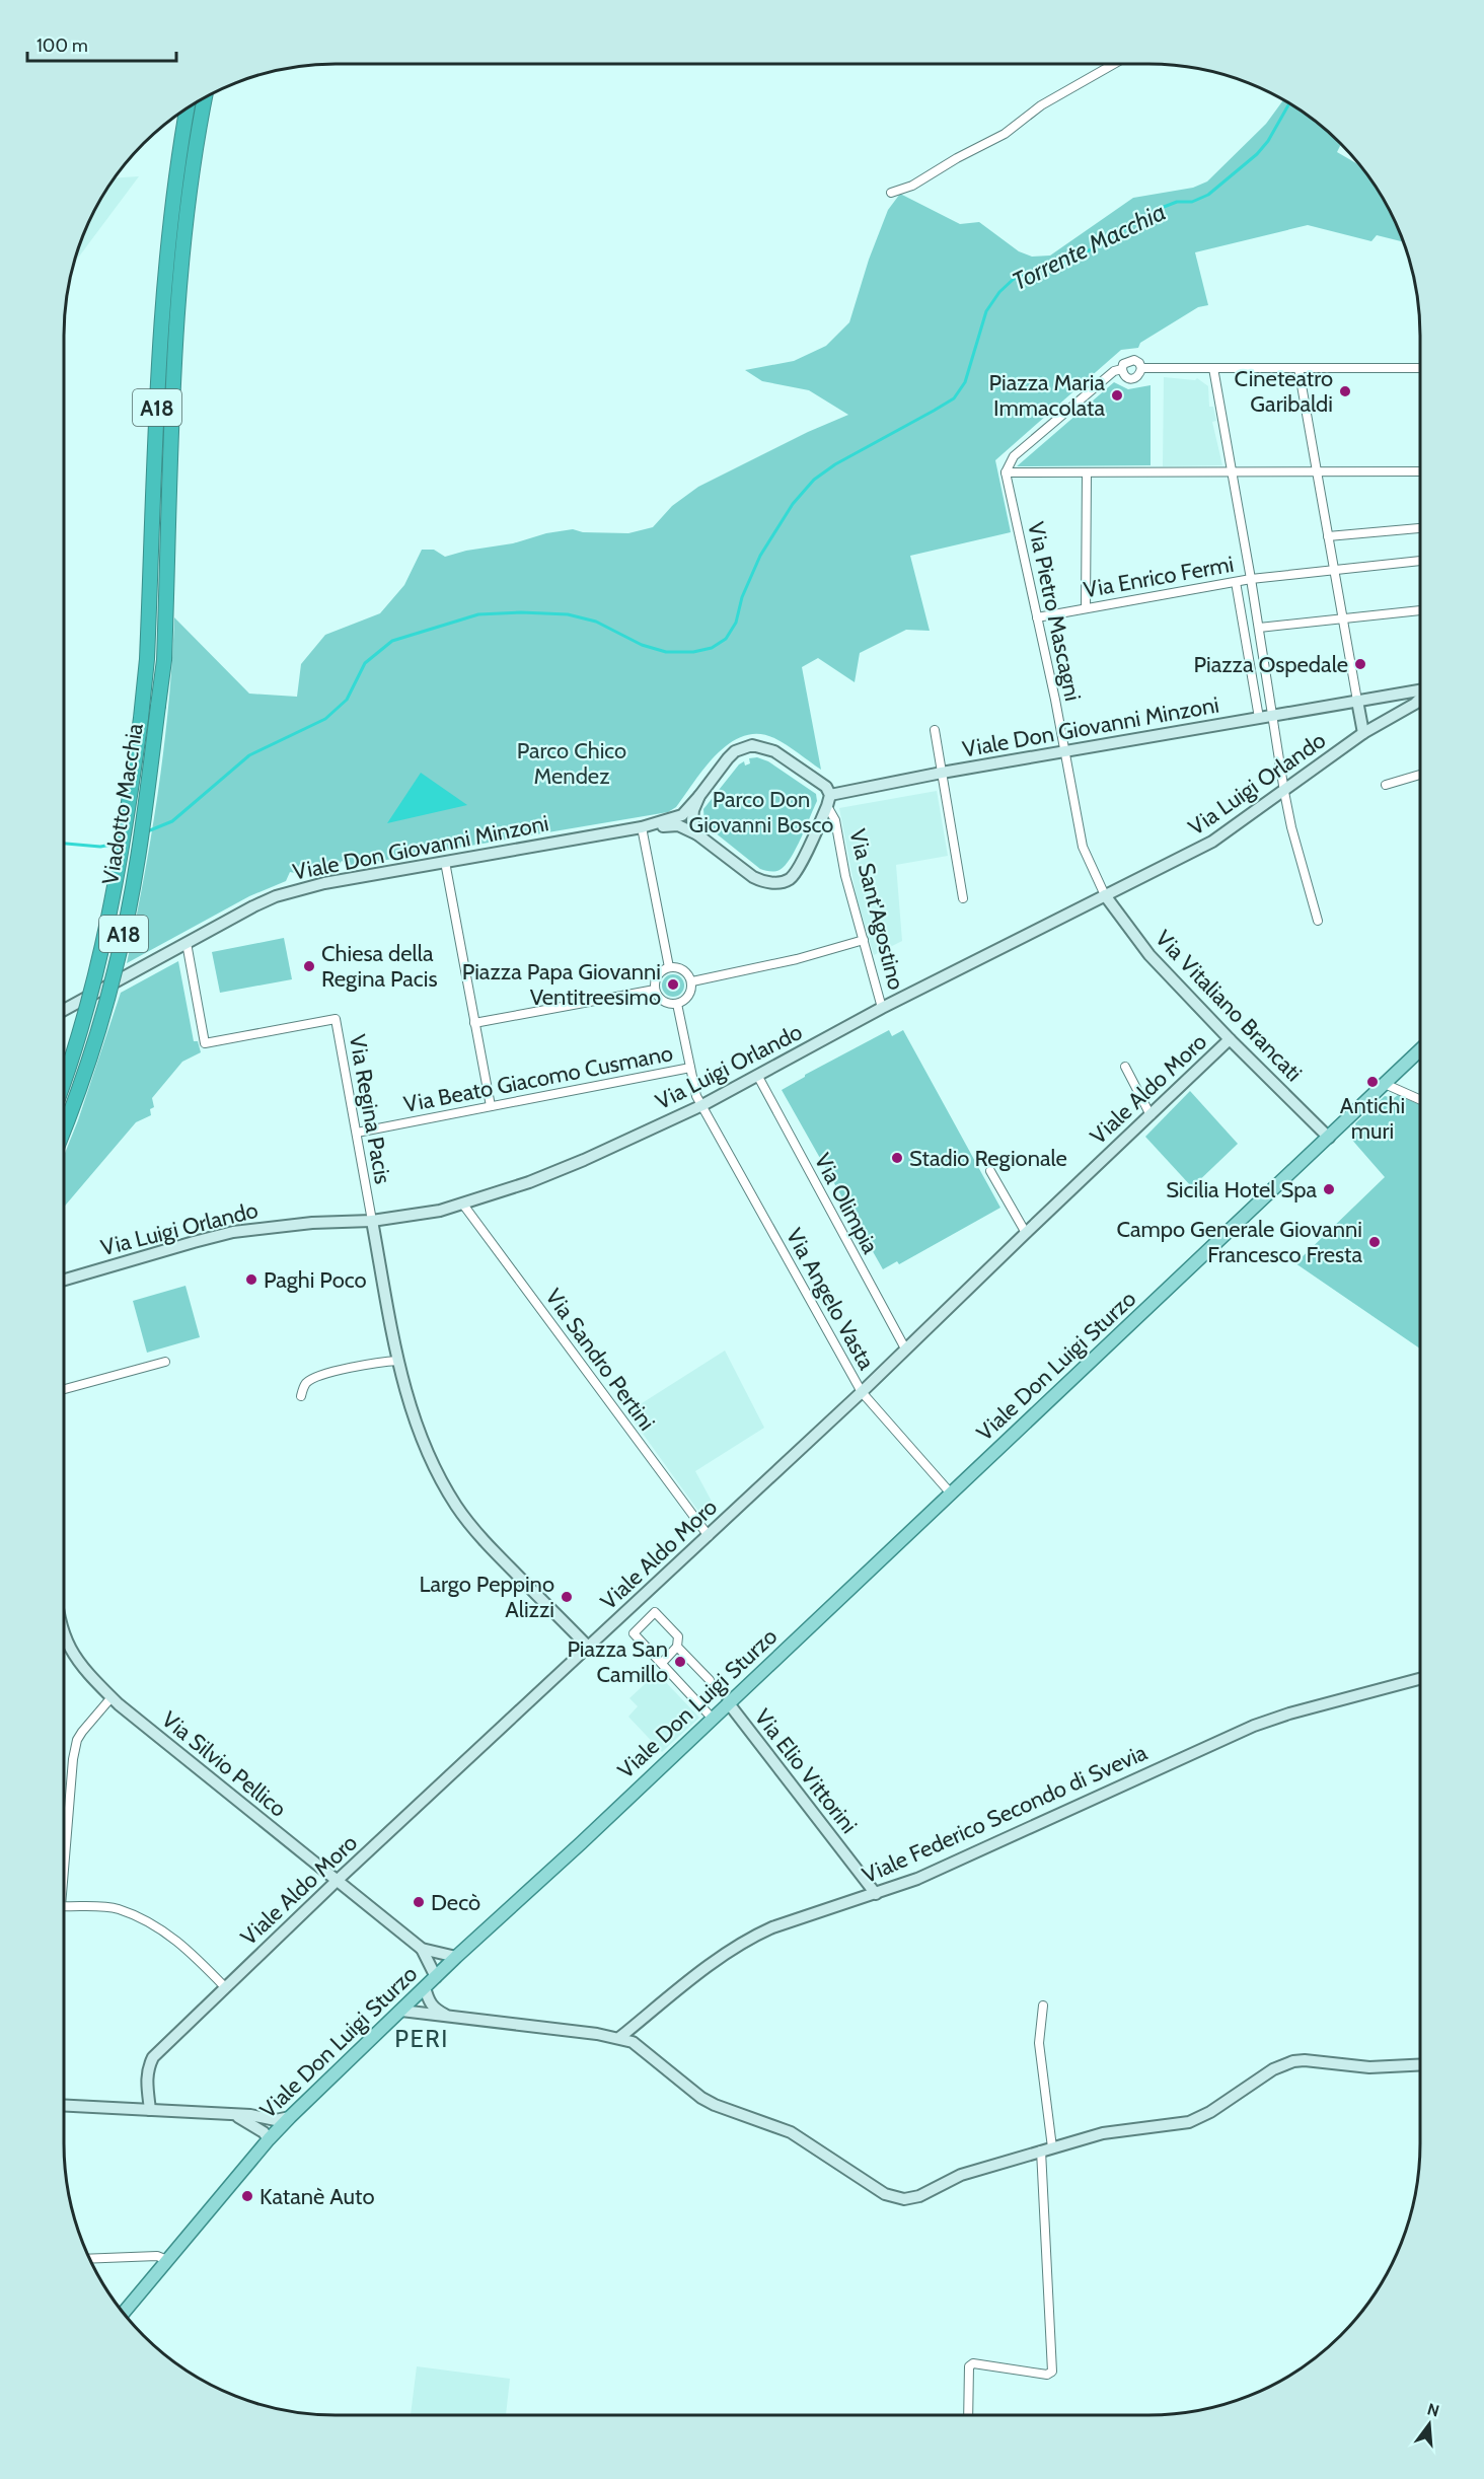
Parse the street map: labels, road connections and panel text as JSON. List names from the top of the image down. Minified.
{"streets":{"highway":["A18","Viadotto Macchia"],"main road":["Viale Don Luigi Sturzo"],"street":["Via Enrico Fermi","Via Pietro Mascagni","Viale Don Giovanni Minzoni","Via Luigi Orlando","Via Sant'Agostino","Via Vitaliano Brancati","Via Beato Giacomo Cusmano","Viale Aldo Moro","Via Regina Pacis","Via Olimpia","Via Angelo Vasta","Via Sandro Pertini","Via Silvio Pellico","Via Elio Vittorini","Viale Federico Secondo di Svevia"]},"crossings":[["Via Enrico Fermi","Via Pietro Mascagni"],["Via Pietro Mascagni","Viale Don Giovanni Minzoni"],["Via Pietro Mascagni","Via Luigi Orlando"],["Via Pietro Mascagni","Via Vitaliano Brancati"],["Viale Don Giovanni Minzoni","Via Sant'Agostino"],["Viale Don Giovanni Minzoni","Via Regina Pacis"],["Via Luigi Orlando","Via Sant'Agostino"],["Via Luigi Orlando","Via Vitaliano Brancati"],["Via Luigi Orlando","Via Regina Pacis"],["Via Luigi Orlando","Via Olimpia"],["Via Luigi Orlando","Via Angelo Vasta"],["Via Luigi Orlando","Via Sandro Pertini"],["Via Vitaliano Brancati","Viale Aldo Moro"],["Via Vitaliano Brancati","Viale Don Luigi Sturzo"],["Via Beato Giacomo Cusmano","Via Regina Pacis"],["Via Beato Giacomo Cusmano","Via Angelo Vasta"],["Viale Aldo Moro","Via Olimpia"],["Viale Aldo Moro","Via Angelo Vasta"],["Viale Aldo Moro","Via Sandro Pertini"],["Viale Aldo Moro","Via Silvio Pellico"],["Via Angelo Vasta","Viale Don Luigi Sturzo"],["Viale Don Luigi Sturzo","Via Elio Vittorini"],["Via Elio Vittorini","Viale Federico Secondo di Svevia"]],"districts":["PERI"],"water":["Torrente Macchia"],"parks":["Parco Chico Mendez","Parco Don Giovanni Bosco"],"places":["Cineteatro Garibaldi","Piazza Maria Immacolata","Piazza Ospedale","Chiesa della Regina Pacis","Piazza Papa Giovanni Ventitreesimo","Antichi muri","Stadio Regionale","Sicilia Hotel Spa","Campo Generale Giovanni Francesco Fresta","Paghi Poco","Largo Peppino Alizzi","Piazza San Camillo","Decò","Katanè Auto"],"scale_bar":"100 m","north":"top"}
